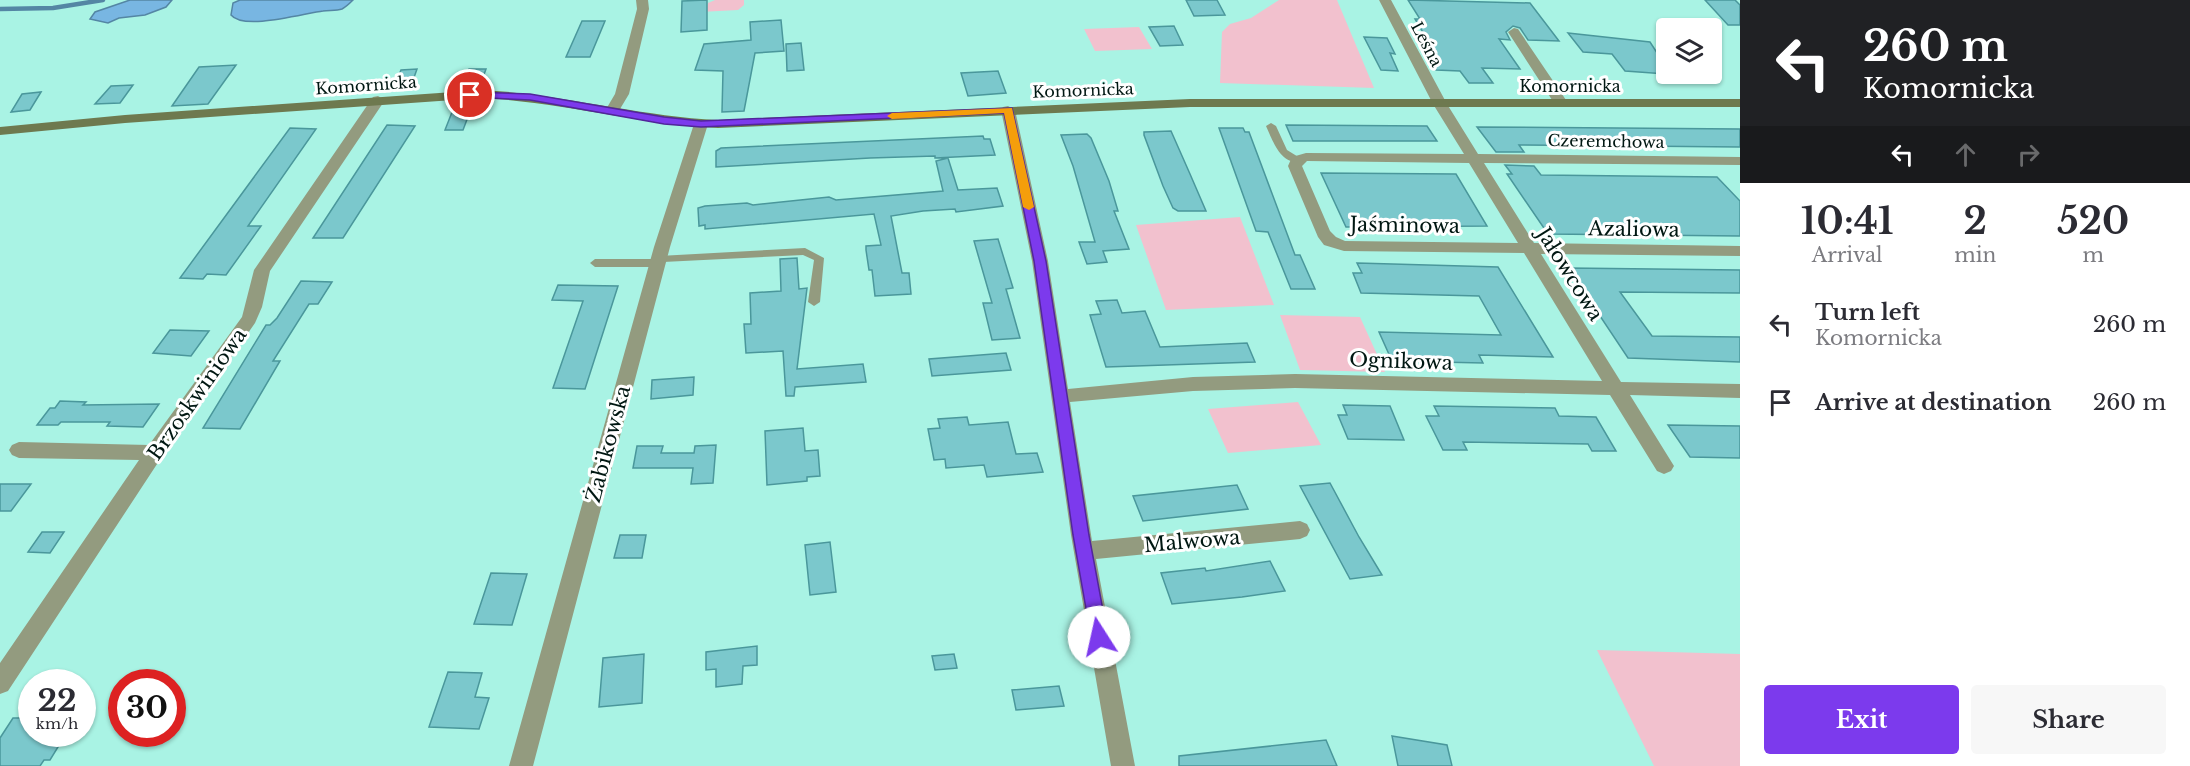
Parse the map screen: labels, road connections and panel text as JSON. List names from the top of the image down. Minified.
{"streets":{"street":["Leśna","Komornicka","Czeremchowa","Jaśminowa","Azaliowa","Jałowcowa","Ognikowa","Brzoskwiniowa","Żabikowska","Malwowa"]},"crossings":[["Leśna","Komornicka"],["Leśna","Jałowcowa"],["Komornicka","Jałowcowa"],["Komornicka","Brzoskwiniowa"],["Komornicka","Żabikowska"],["Czeremchowa","Jałowcowa"],["Jaśminowa","Azaliowa"],["Jaśminowa","Jałowcowa"],["Azaliowa","Jałowcowa"],["Jałowcowa","Ognikowa"]],"page":{"turn":["260 m","Komornicka"],"eta":["10:41","Arrival","2","min","520","m"],"list":[{"name":"Turn left","note":"Komornicka","value":"260 m"},{"name":"Arrive at destination","value":"260 m"}],"speed":"22 km/h","limit":"30","buttons":["Exit","Share"]}}
